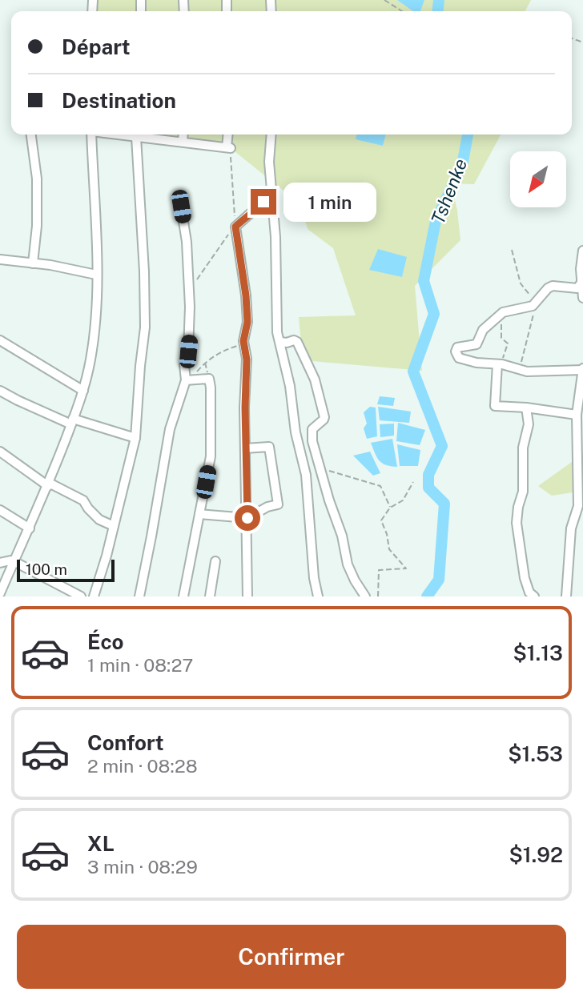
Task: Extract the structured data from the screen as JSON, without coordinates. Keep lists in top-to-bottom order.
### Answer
{
  "water": ["Tshenke"],
  "scale_bar": "100 m",
  "north": "bottom left",
  "page": {
    "banner": ["Départ", "Destination"],
    "bubble": "1 min",
    "scale": "100 m",
    "list": [
      {
        "name": "Éco",
        "note": "1 min · 08:27",
        "value": "$1.13"
      },
      {
        "name": "Confort",
        "note": "2 min · 08:28",
        "value": "$1.53"
      },
      {
        "name": "XL",
        "note": "3 min · 08:29",
        "value": "$1.92"
      }
    ],
    "buttons": "Confirmer"
  }
}
